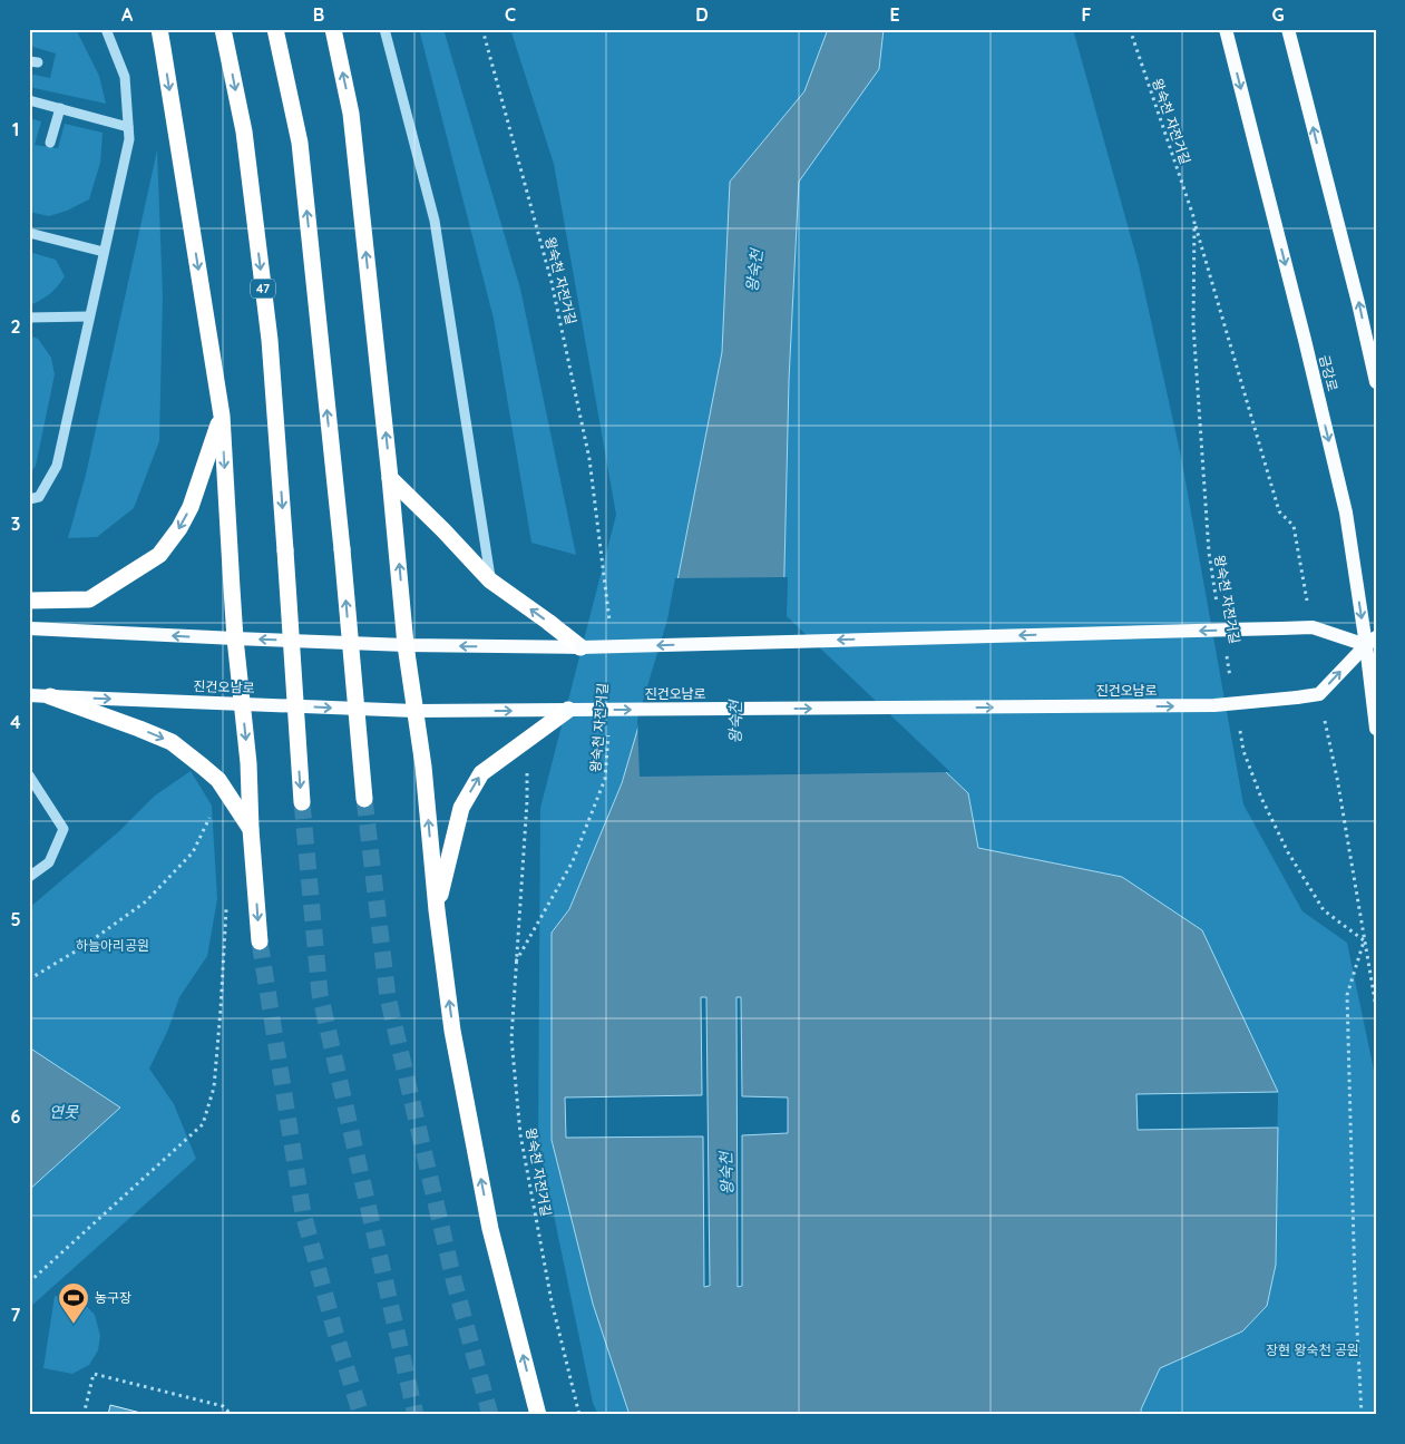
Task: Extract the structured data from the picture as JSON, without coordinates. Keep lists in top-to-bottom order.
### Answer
{
  "streets": {
    "highway": ["47"],
    "main road": ["금강로", "진건오남로"],
    "path": ["왕숙천 자전거길"]
  },
  "water": ["왕숙천", "연못"],
  "parks": ["하늘아리공원", "장현 왕숙천 공원"],
  "places": {
    "sports": ["농구장"]
  },
  "grid": {
    "columns": [
      "A",
      "B",
      "C",
      "D",
      "E",
      "F",
      "G"
    ],
    "rows": [
      "1",
      "2",
      "3",
      "4",
      "5",
      "6",
      "7"
    ]
  }
}
